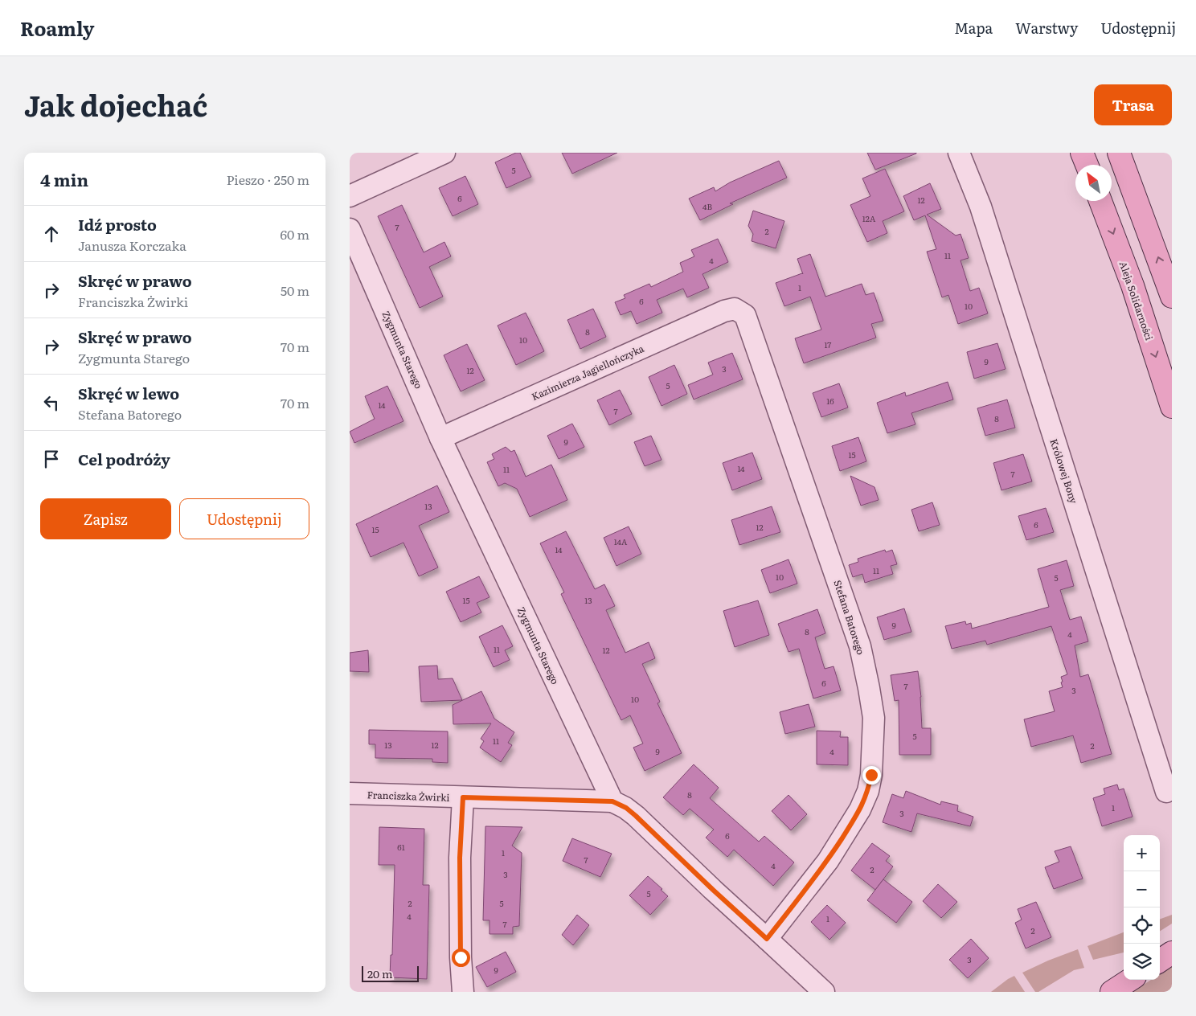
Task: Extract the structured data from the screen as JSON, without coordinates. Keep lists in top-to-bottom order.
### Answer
{
  "streets": {
    "main road": ["Aleja Solidarności"],
    "street": [
      "Zygmunta Starego",
      "Kazimierza Jagiellończyka",
      "Królowej Bony",
      "Stefana Batorego",
      "Franciszka Żwirki"
    ]
  },
  "crossings": [
    ["Zygmunta Starego", "Kazimierza Jagiellończyka"],
    ["Zygmunta Starego", "Franciszka Żwirki"],
    ["Kazimierza Jagiellończyka", "Stefana Batorego"]
  ],
  "house_numbers": [
    "5",
    "6",
    "12",
    "4B",
    "12A",
    "7",
    "2",
    "11",
    "4",
    "1",
    "6",
    "10",
    "8",
    "10",
    "17",
    "9",
    "3",
    "12",
    "5",
    "16",
    "14",
    "7",
    "8",
    "9",
    "15",
    "14",
    "11",
    "7",
    "13",
    "6",
    "12",
    "15",
    "14A",
    "14",
    "11",
    "10",
    "5",
    "15",
    "13",
    "9",
    "8",
    "4",
    "11",
    "12",
    "6",
    "7",
    "3",
    "10",
    "5",
    "11",
    "13",
    "12",
    "2",
    "9",
    "4",
    "8",
    "1",
    "3",
    "6",
    "61",
    "1",
    "7",
    "4",
    "2",
    "3",
    "5",
    "2",
    "5",
    "4",
    "1",
    "7",
    "2",
    "3",
    "9"
  ],
  "scale_bar": "20 m",
  "north": "top left",
  "page": {
    "header": "Roamly",
    "nav": ["Mapa", "Warstwy", "Udostępnij"],
    "title": "Jak dojechać",
    "buttons": [
      "Trasa",
      ["Zapisz", "Udostępnij"]
    ],
    "heading": ["4 min", "Pieszo · 250 m"],
    "list": [
      ["Idź prosto", "Janusza Korczaka", "60 m"],
      ["Skręć w prawo", "Franciszka Żwirki", "50 m"],
      ["Skręć w prawo", "Zygmunta Starego", "70 m"],
      ["Skręć w lewo", "Stefana Batorego", "70 m"],
      "Cel podróży"
    ],
    "map_buttons": ["+", "−"],
    "scale": "20 m"
  }
}
